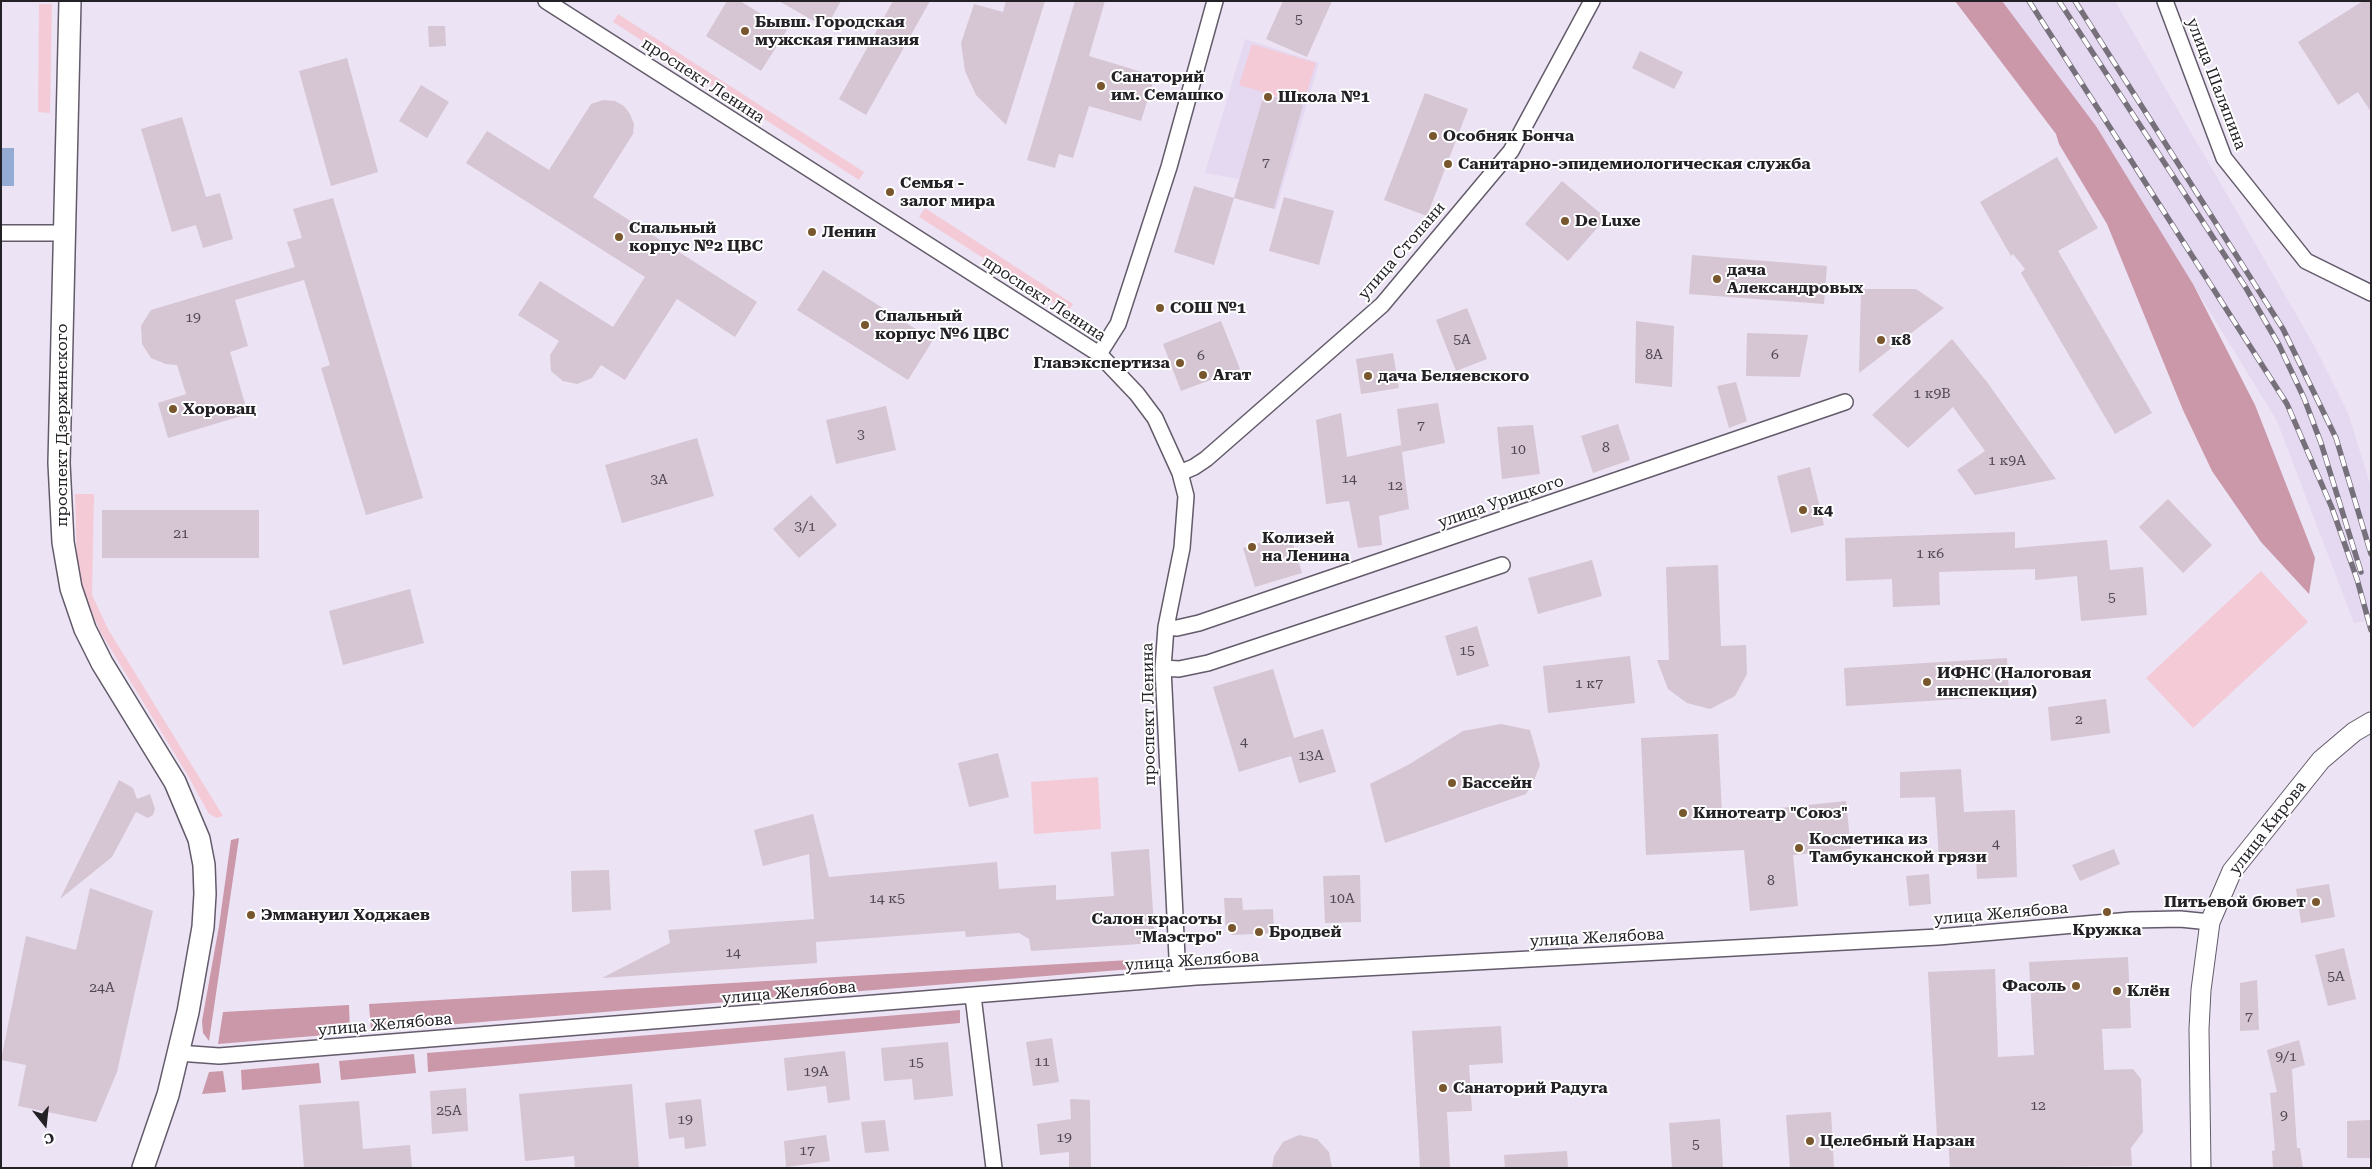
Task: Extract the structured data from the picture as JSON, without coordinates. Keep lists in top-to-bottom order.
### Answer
{
  "streets": {
    "main road": ["проспект Дзержинского"],
    "street": [
      "проспект Ленина",
      "улица Шаляпина",
      "улица Стопани",
      "улица Урицкого",
      "улица Кирова",
      "улица Желябова"
    ]
  },
  "crossings": [
    ["проспект Ленина", "улица Стопани"],
    ["проспект Ленина", "улица Урицкого"],
    ["проспект Ленина", "улица Желябова"],
    ["проспект Дзержинского", "улица Желябова"],
    ["улица Кирова", "улица Желябова"]
  ],
  "places": [
    "Бывш. Городская мужская гимназия",
    "Санаторий им. Семашко",
    "Школа №1",
    "Особняк Бонча",
    "Санитарно-эпидемиологическая служба",
    "Семья - залог мира",
    "De Luxe",
    "Ленин",
    "Спальный корпус №2 ЦВС",
    "дача Александровых",
    "СОШ №1",
    "Спальный корпус №6 ЦВС",
    "к8",
    "Главэкспертиза",
    "Агат",
    "дача Беляевского",
    "Хоровац",
    "к4",
    "Колизей на Ленина",
    "ИФНС (Налоговая инспекция)",
    "Бассейн",
    "Кинотеатр \"Союз\"",
    "Косметика из Тамбуканской грязи",
    "Питьевой бювет",
    "Кружка",
    "Эммануил Ходжаев",
    "Салон красоты \"Маэстро\"",
    "Бродвей",
    "Фасоль",
    "Клён",
    "Cанаторий Радуга",
    "Целебный Нарзан"
  ],
  "house_numbers": [
    "5",
    "7",
    "19",
    "5А",
    "8А",
    "6",
    "6",
    "1 к9В",
    "7",
    "3",
    "8",
    "10",
    "1 к9А",
    "14",
    "3А",
    "12",
    "3/1",
    "21",
    "1 к6",
    "5",
    "15",
    "1 к7",
    "2",
    "4",
    "13А",
    "4",
    "8",
    "14 к5",
    "10А",
    "14",
    "5А",
    "24А",
    "7",
    "9/1",
    "11",
    "15",
    "19А",
    "12",
    "25А",
    "9",
    "19",
    "19",
    "5",
    "17"
  ],
  "north": "bottom"
}
